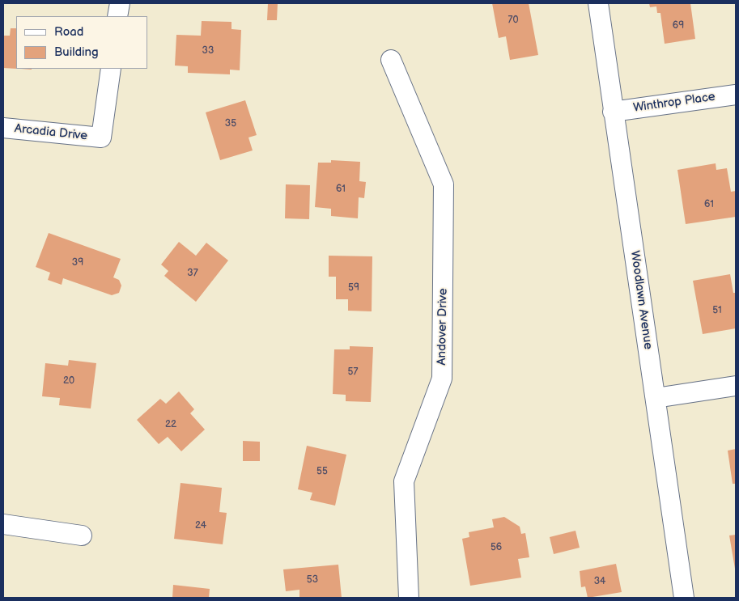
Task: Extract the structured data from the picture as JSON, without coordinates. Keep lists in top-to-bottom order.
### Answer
{
  "streets": {
    "street": [
      "Winthrop Place",
      "Arcadia Drive",
      "Woodlawn Avenue",
      "Andover Drive"
    ]
  },
  "crossings": [
    ["Winthrop Place", "Woodlawn Avenue"]
  ],
  "house_numbers": [
    "70",
    "69",
    "33",
    "35",
    "61",
    "61",
    "39",
    "37",
    "59",
    "51",
    "57",
    "20",
    "22",
    "55",
    "24",
    "56",
    "53",
    "34"
  ],
  "legend": ["Road", "Building"]
}
